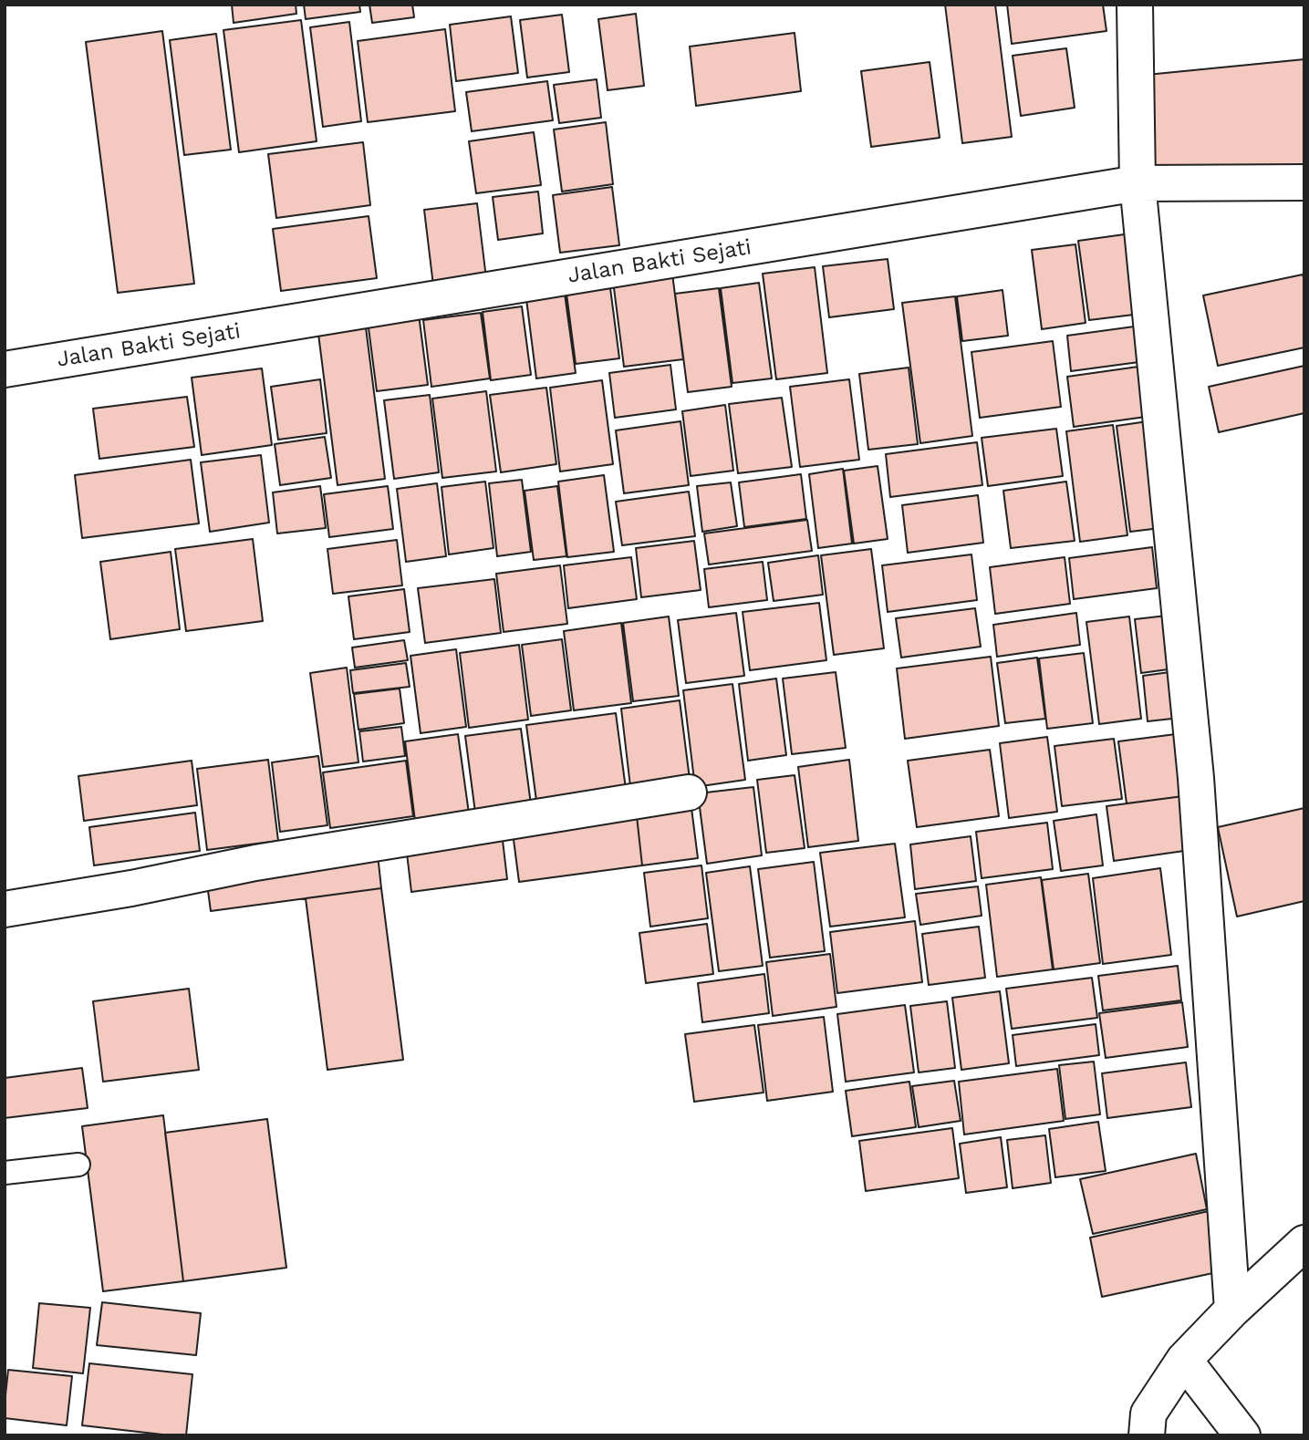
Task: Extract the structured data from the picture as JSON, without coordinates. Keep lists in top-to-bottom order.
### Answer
{
  "streets": {
    "street": ["Jalan Bakti Sejati"]
  }
}
